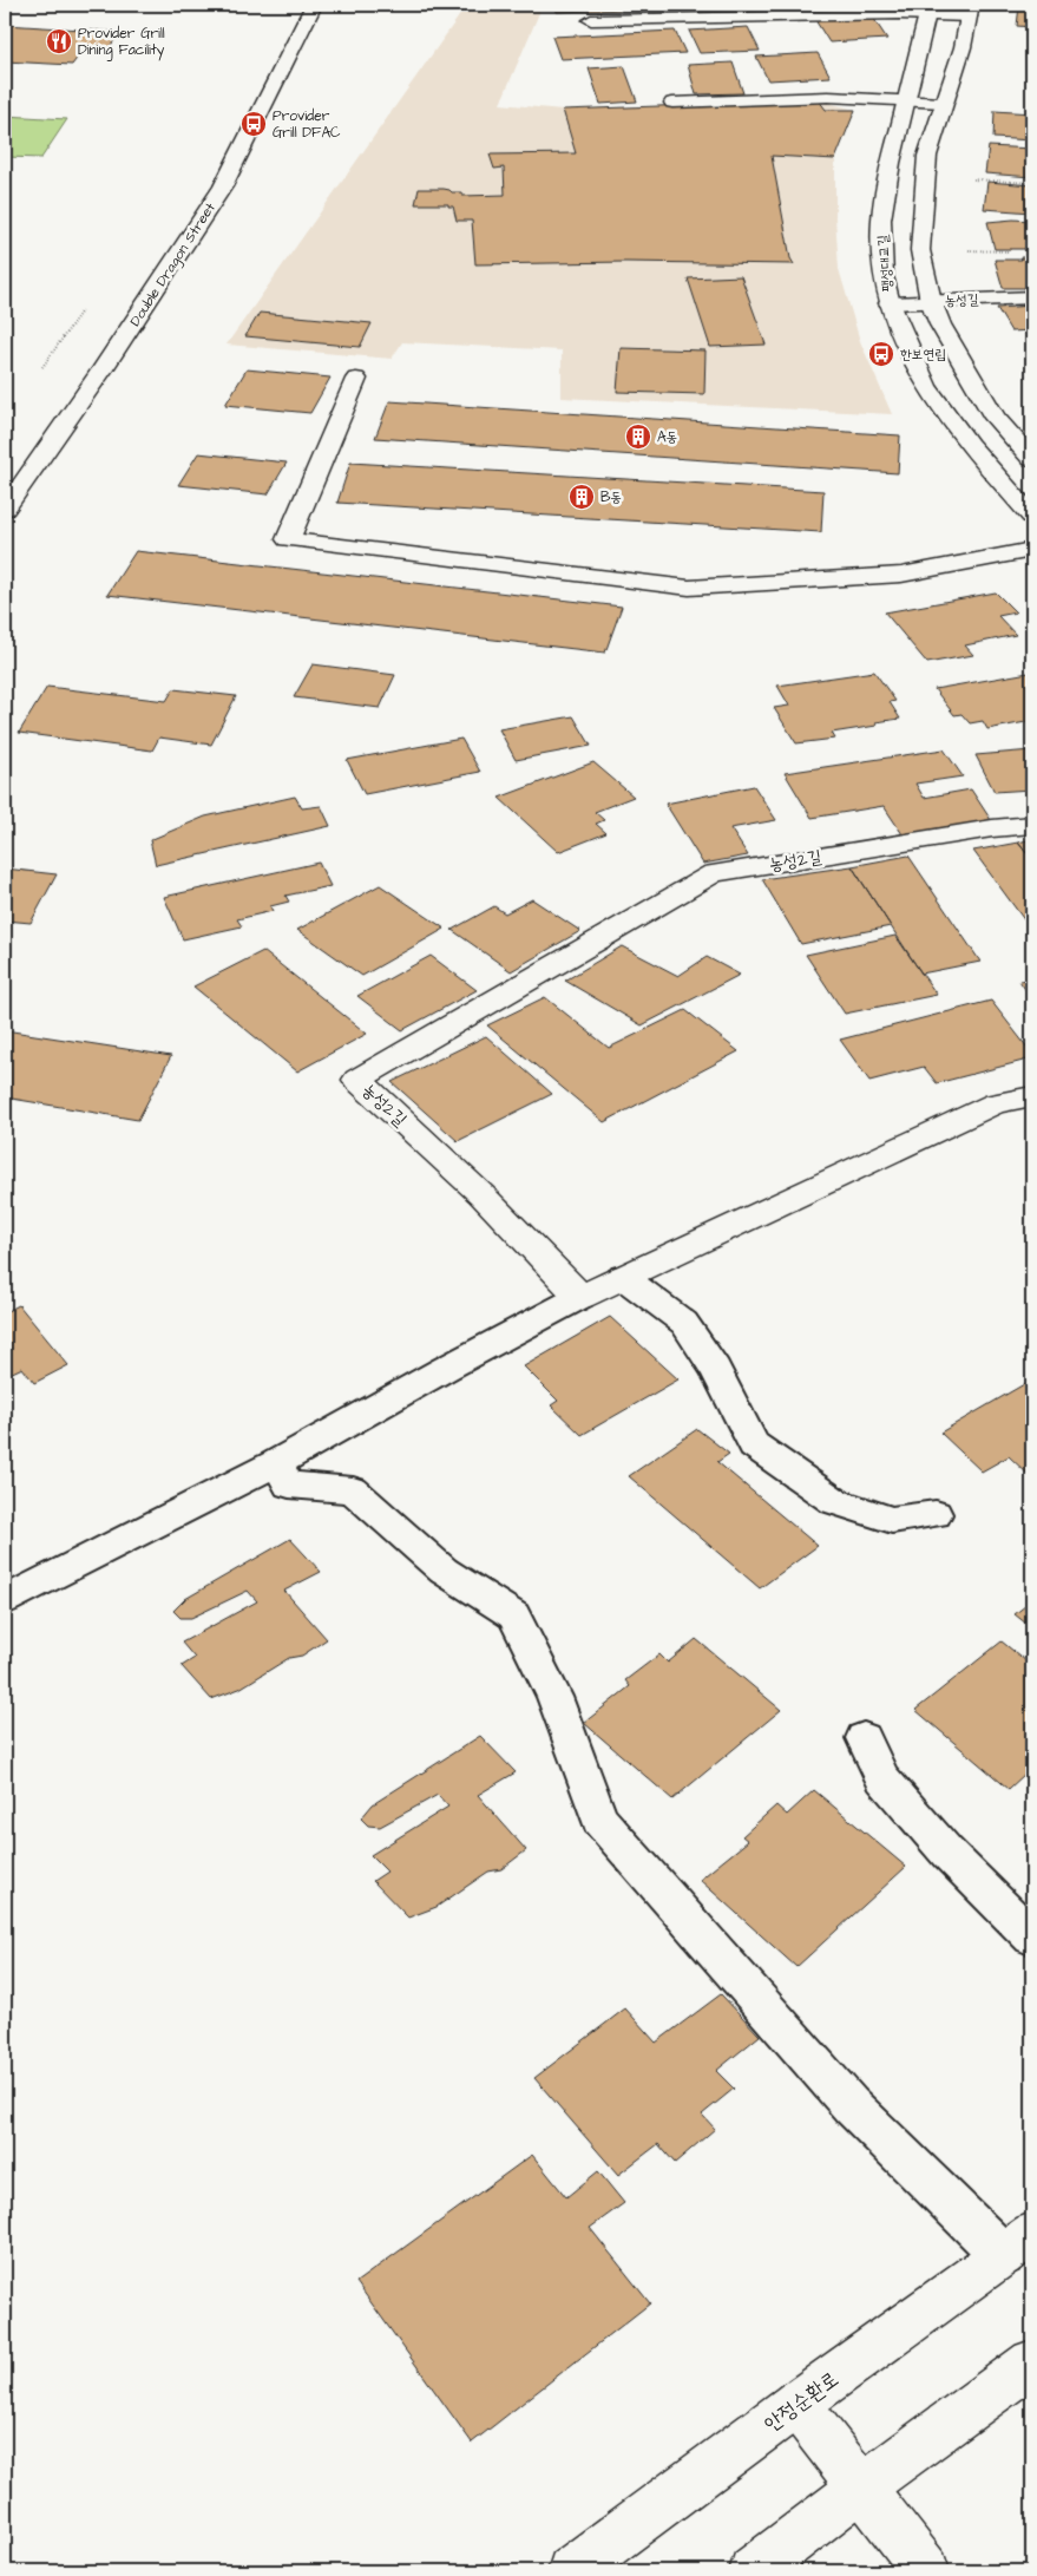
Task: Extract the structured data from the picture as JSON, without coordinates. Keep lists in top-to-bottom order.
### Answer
{
  "streets": {
    "street": [
      "팽성대교길",
      "Double Dragon Street",
      "농성길",
      "농성2길",
      "안정순환로"
    ]
  },
  "crossings": [
    ["팽성대교길", "농성길"]
  ],
  "places": {
    "restaurant": ["Provider Grill Dining Facility"],
    "bus stop": ["Provider Grill DFAC", "한보연립"],
    "building": ["A동", "B동"]
  }
}
